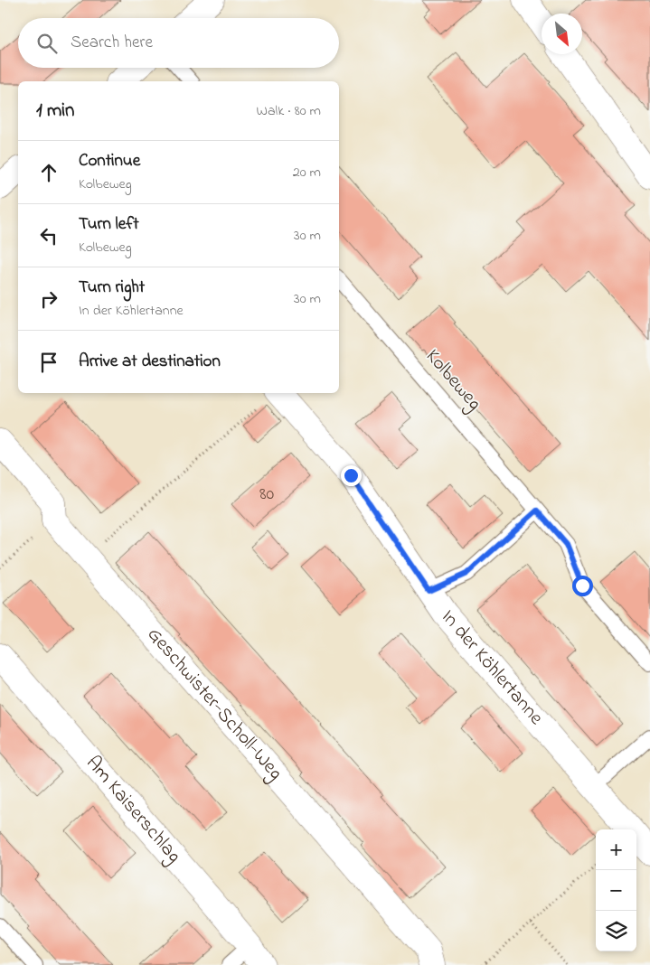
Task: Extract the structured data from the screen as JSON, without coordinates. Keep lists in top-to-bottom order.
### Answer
{
  "streets": {
    "street": ["In der Köhlertanne", "Geschwister-Scholl-Weg", "Am Kaiserschlag"],
    "lane": ["Kolbeweg"]
  },
  "house_numbers": ["80"],
  "north": "bottom right",
  "page": {
    "search": "Search here",
    "heading": ["1 min", "Walk · 80 m"],
    "list": [
      ["Continue", "Kolbeweg", "20 m"],
      ["Turn left", "Kolbeweg", "30 m"],
      ["Turn right", "In der Köhlertanne", "30 m"],
      "Arrive at destination"
    ],
    "map_buttons": ["+", "−"]
  }
}
